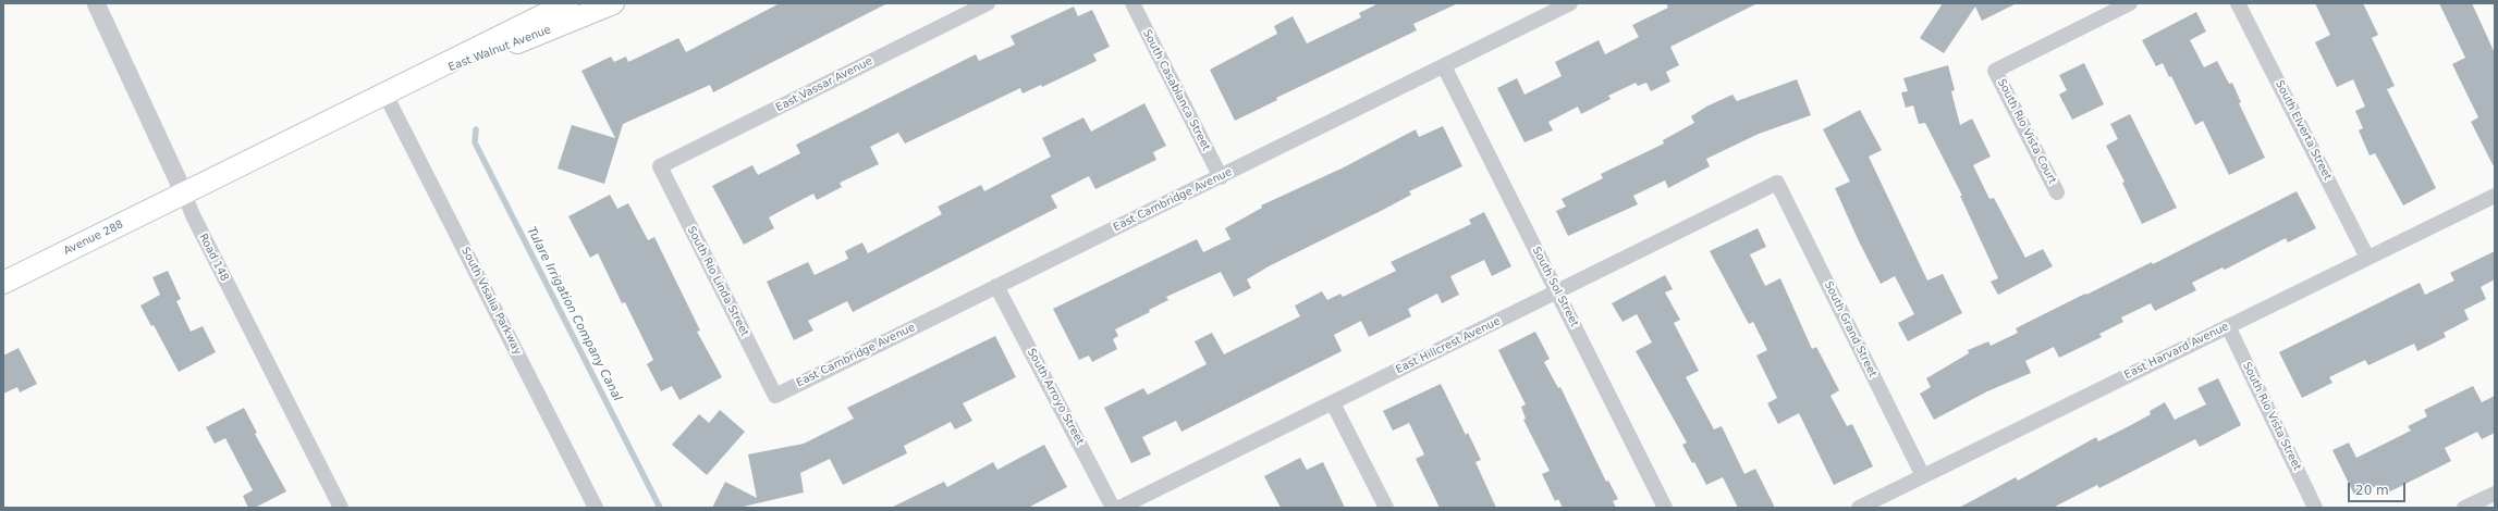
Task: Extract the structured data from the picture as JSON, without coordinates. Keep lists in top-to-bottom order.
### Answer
{
  "streets": {
    "main road": ["East Walnut Avenue", "Avenue 288"],
    "street": [
      "East Vassar Avenue",
      "South Casablanca Street",
      "South Elverta Street",
      "South Rio Vista Court",
      "East Cambridge Avenue",
      "Road 148",
      "South Rio Linda Street",
      "South Sol Street",
      "South Visalia Parkway",
      "South Grand Street",
      "East Hillcrest Avenue",
      "East Harvard Avenue",
      "South Arroyo Street",
      "South Rio Vista Street"
    ]
  },
  "crossings": [
    ["East Walnut Avenue", "Avenue 288"],
    ["East Walnut Avenue", "Road 148"],
    ["East Walnut Avenue", "South Visalia Parkway"],
    ["East Vassar Avenue", "South Rio Linda Street"],
    ["South Casablanca Street", "East Cambridge Avenue"],
    ["South Elverta Street", "East Harvard Avenue"],
    ["East Cambridge Avenue", "South Rio Linda Street"],
    ["East Cambridge Avenue", "South Sol Street"],
    ["East Cambridge Avenue", "South Arroyo Street"],
    ["Avenue 288", "Road 148"],
    ["South Sol Street", "East Hillcrest Avenue"],
    ["South Grand Street", "East Hillcrest Avenue"],
    ["South Grand Street", "East Harvard Avenue"],
    ["East Harvard Avenue", "South Rio Vista Street"]
  ],
  "water": ["Tulare Irrigation Company Canal"],
  "scale_bar": "20 m"
}
